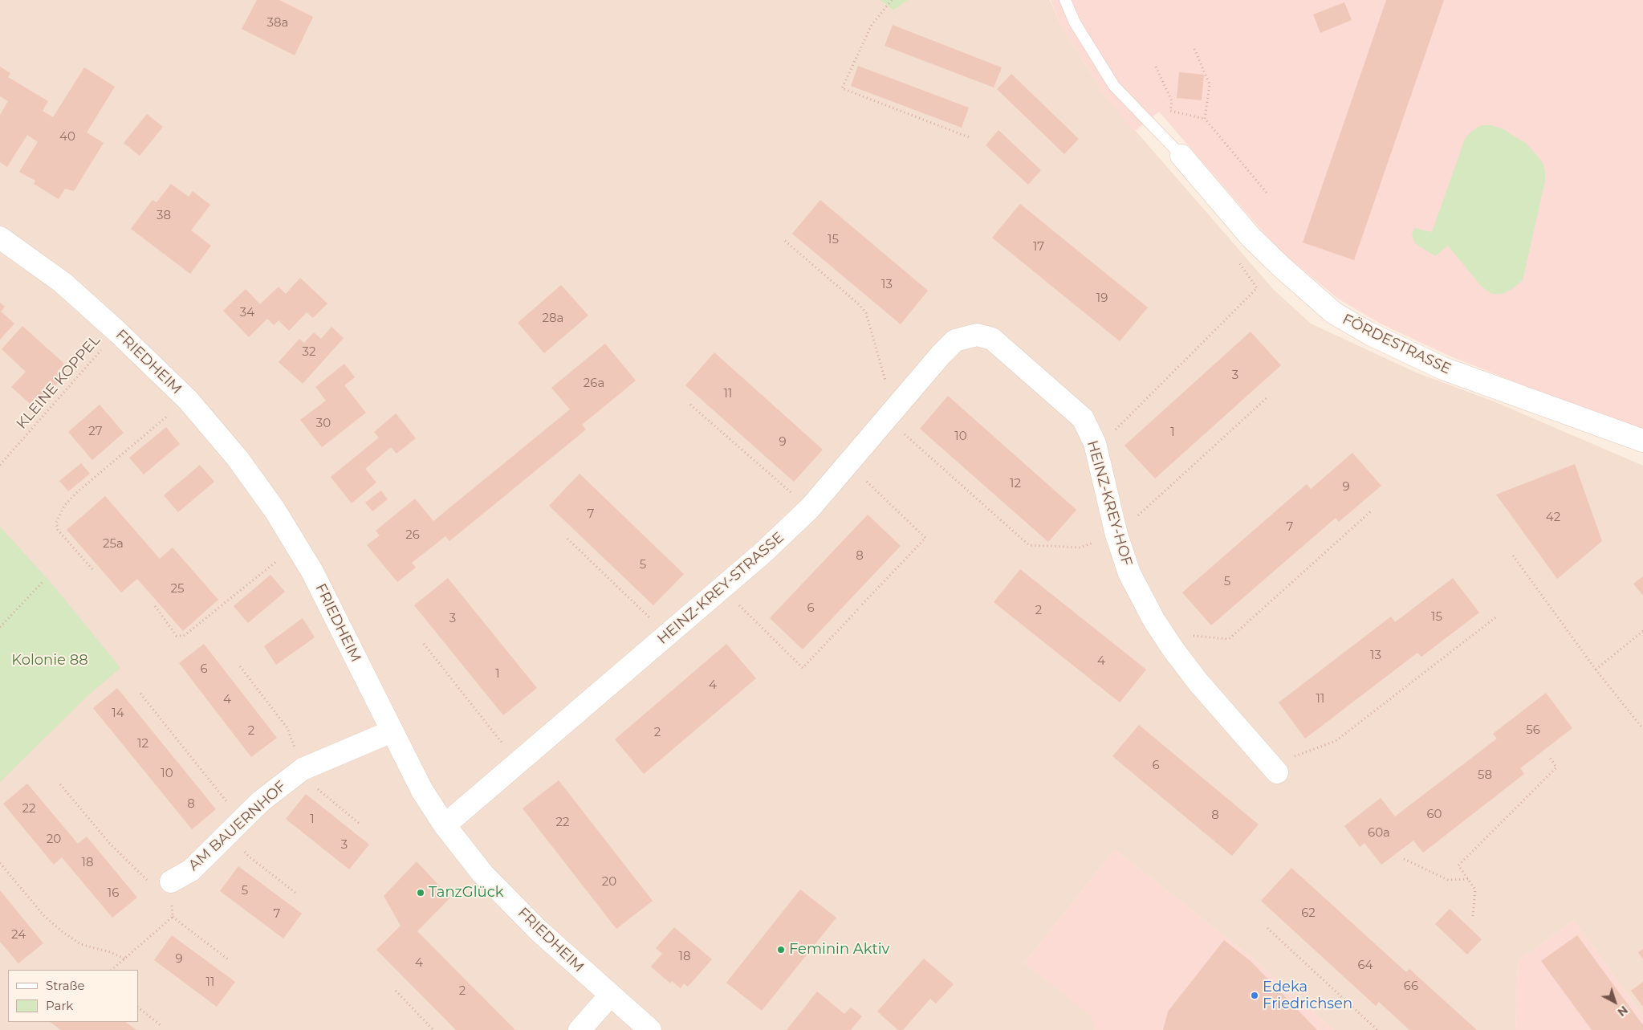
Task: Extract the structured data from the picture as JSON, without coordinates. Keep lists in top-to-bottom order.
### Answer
{
  "streets": {
    "street": [
      "FÖRDESTRASSE",
      "FRIEDHEIM",
      "HEINZ-KREY-HOF",
      "HEINZ-KREY-STRASSE",
      "AM BAUERNHOF"
    ],
    "path": ["KLEINE KOPPEL"]
  },
  "crossings": [
    ["FRIEDHEIM", "KLEINE KOPPEL"],
    ["FRIEDHEIM", "HEINZ-KREY-STRASSE"],
    ["FRIEDHEIM", "AM BAUERNHOF"],
    ["HEINZ-KREY-HOF", "HEINZ-KREY-STRASSE"]
  ],
  "parks": ["Kolonie 88"],
  "places": ["TanzGlück", "Feminin Aktiv", "Edeka Friedrichsen"],
  "house_numbers": [
    "38a",
    "40",
    "38",
    "15",
    "17",
    "13",
    "19",
    "34",
    "28a",
    "32",
    "3",
    "26a",
    "11",
    "30",
    "27",
    "1",
    "10",
    "9",
    "12",
    "9",
    "7",
    "42",
    "7",
    "26",
    "25a",
    "8",
    "5",
    "5",
    "25",
    "6",
    "2",
    "15",
    "3",
    "13",
    "4",
    "6",
    "1",
    "4",
    "11",
    "4",
    "14",
    "56",
    "2",
    "2",
    "12",
    "6",
    "10",
    "58",
    "8",
    "22",
    "60",
    "8",
    "1",
    "22",
    "60a",
    "20",
    "3",
    "18",
    "20",
    "5",
    "16",
    "62",
    "7",
    "24",
    "18",
    "9",
    "4",
    "64",
    "11",
    "66",
    "2"
  ],
  "legend": ["Straße", "Park"],
  "north": "bottom right"
}
